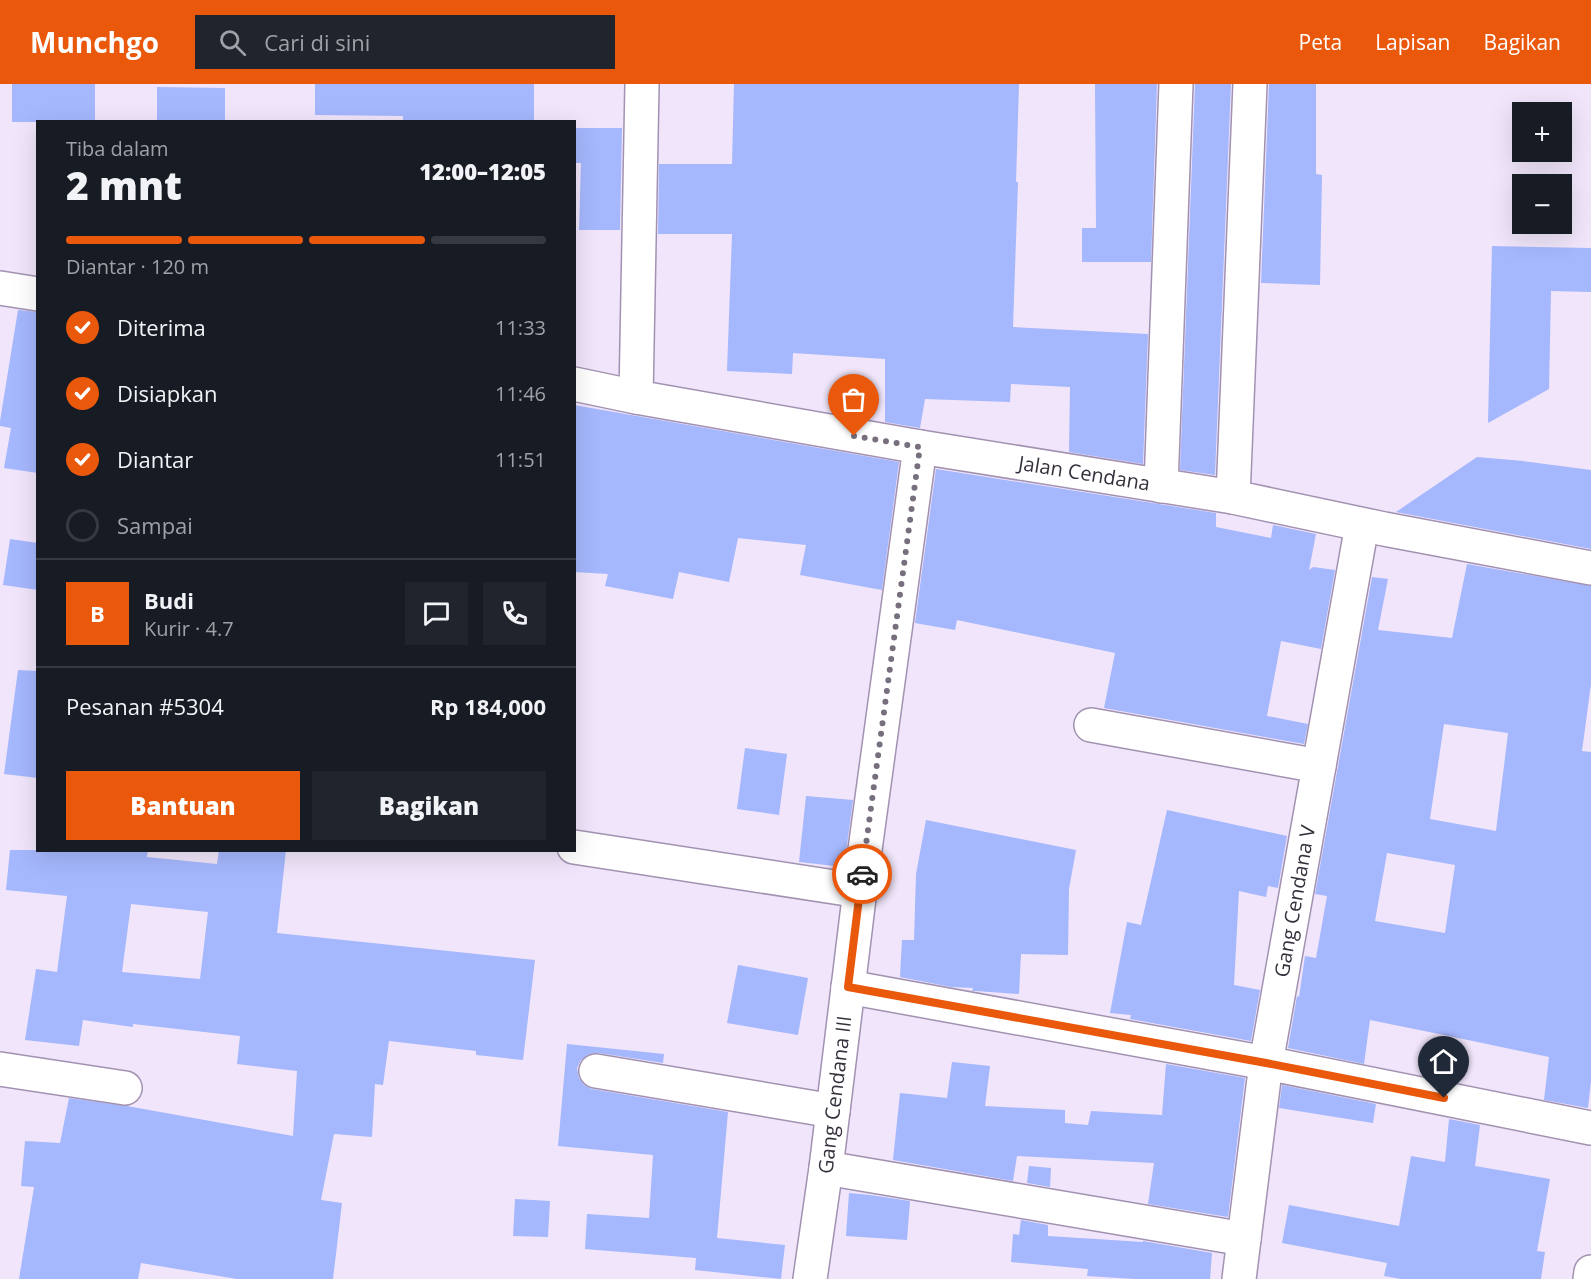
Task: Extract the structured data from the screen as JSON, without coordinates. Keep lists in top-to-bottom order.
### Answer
{
  "streets": {
    "street": ["Jalan Cendana", "Gang Cendana V", "Gang Cendana III"]
  },
  "crossings": [
    ["Jalan Cendana", "Gang Cendana V"],
    ["Jalan Cendana", "Gang Cendana III"]
  ],
  "page": {
    "header": "Munchgo",
    "search": "Cari di sini",
    "nav": ["Peta", "Lapisan", "Bagikan"],
    "map_buttons": ["+", "−"],
    "heading": ["2 mnt", "Tiba dalam", "12:00–12:05"],
    "panel": [
      "Budi",
      "Kurir · 4.7",
      "Pesanan #5304",
      "Rp 184,000"
    ],
    "bar": "Diantar · 120 m",
    "list": [
      ["Diterima", "11:33"],
      ["Disiapkan", "11:46"],
      ["Diantar", "11:51"],
      "Sampai"
    ],
    "round": "B",
    "buttons": ["Bantuan", "Bagikan"]
  }
}
